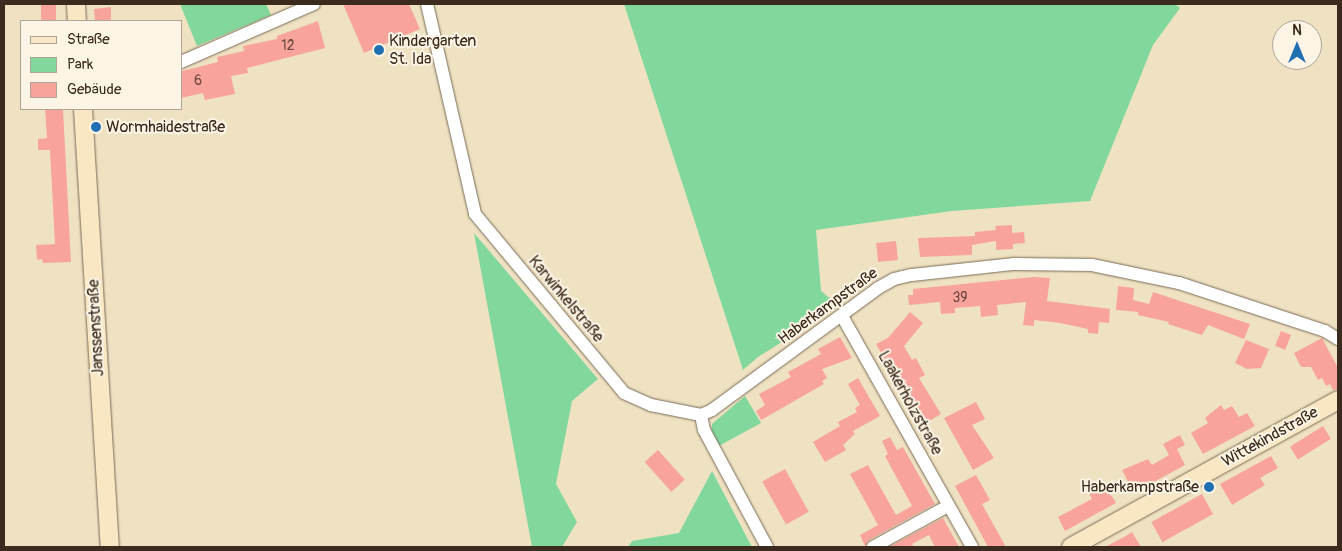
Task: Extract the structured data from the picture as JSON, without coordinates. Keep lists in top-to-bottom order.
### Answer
{
  "streets": {
    "main road": ["Janssenstraße", "Wittekindstraße"],
    "street": ["Karwinkelstraße", "Haberkampstraße", "Laakerholzstraße"]
  },
  "crossings": [
    ["Karwinkelstraße", "Haberkampstraße"],
    ["Haberkampstraße", "Laakerholzstraße"]
  ],
  "places": ["Kindergarten St. Ida", "Wormhaidestraße", "Haberkampstraße"],
  "house_numbers": ["12", "6", "39"],
  "legend": ["Straße", "Park", "Gebäude"],
  "north": "top"
}
